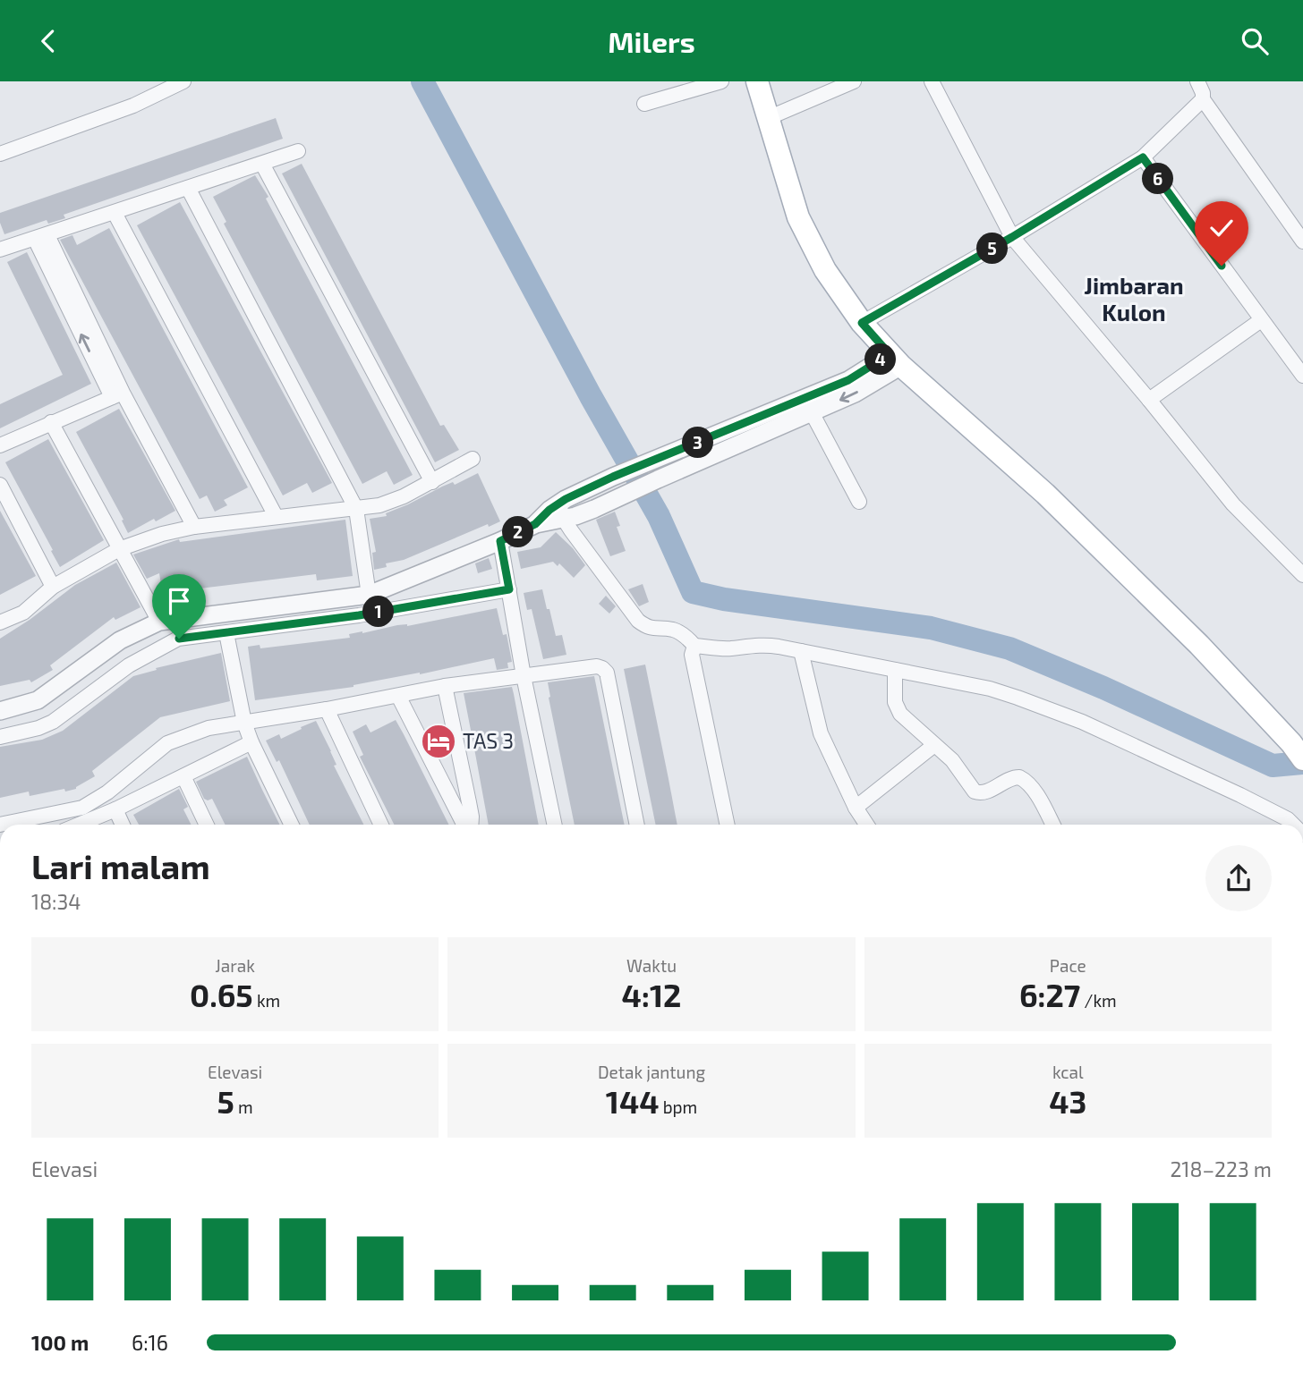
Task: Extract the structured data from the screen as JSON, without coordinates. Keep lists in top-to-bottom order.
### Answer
{
  "districts": ["Jimbaran Kulon"],
  "places": {
    "hotel": ["TAS 3"]
  },
  "page": {
    "header": "Milers",
    "pins": [
      "6",
      "5",
      "4",
      "3",
      "2",
      "1"
    ],
    "heading": ["Lari malam", "18:34"],
    "stats": [
      ["Jarak", "0.65 km"],
      ["Waktu", "4:12"],
      ["Pace", "6:27 /km"],
      ["Elevasi", "5 m"],
      ["Detak jantung", "144 bpm"],
      ["kcal", "43"]
    ],
    "chart": ["Elevasi", "218–223 m"],
    "list": [
      {
        "name": "100 m",
        "note": "6:16"
      }
    ]
  }
}
